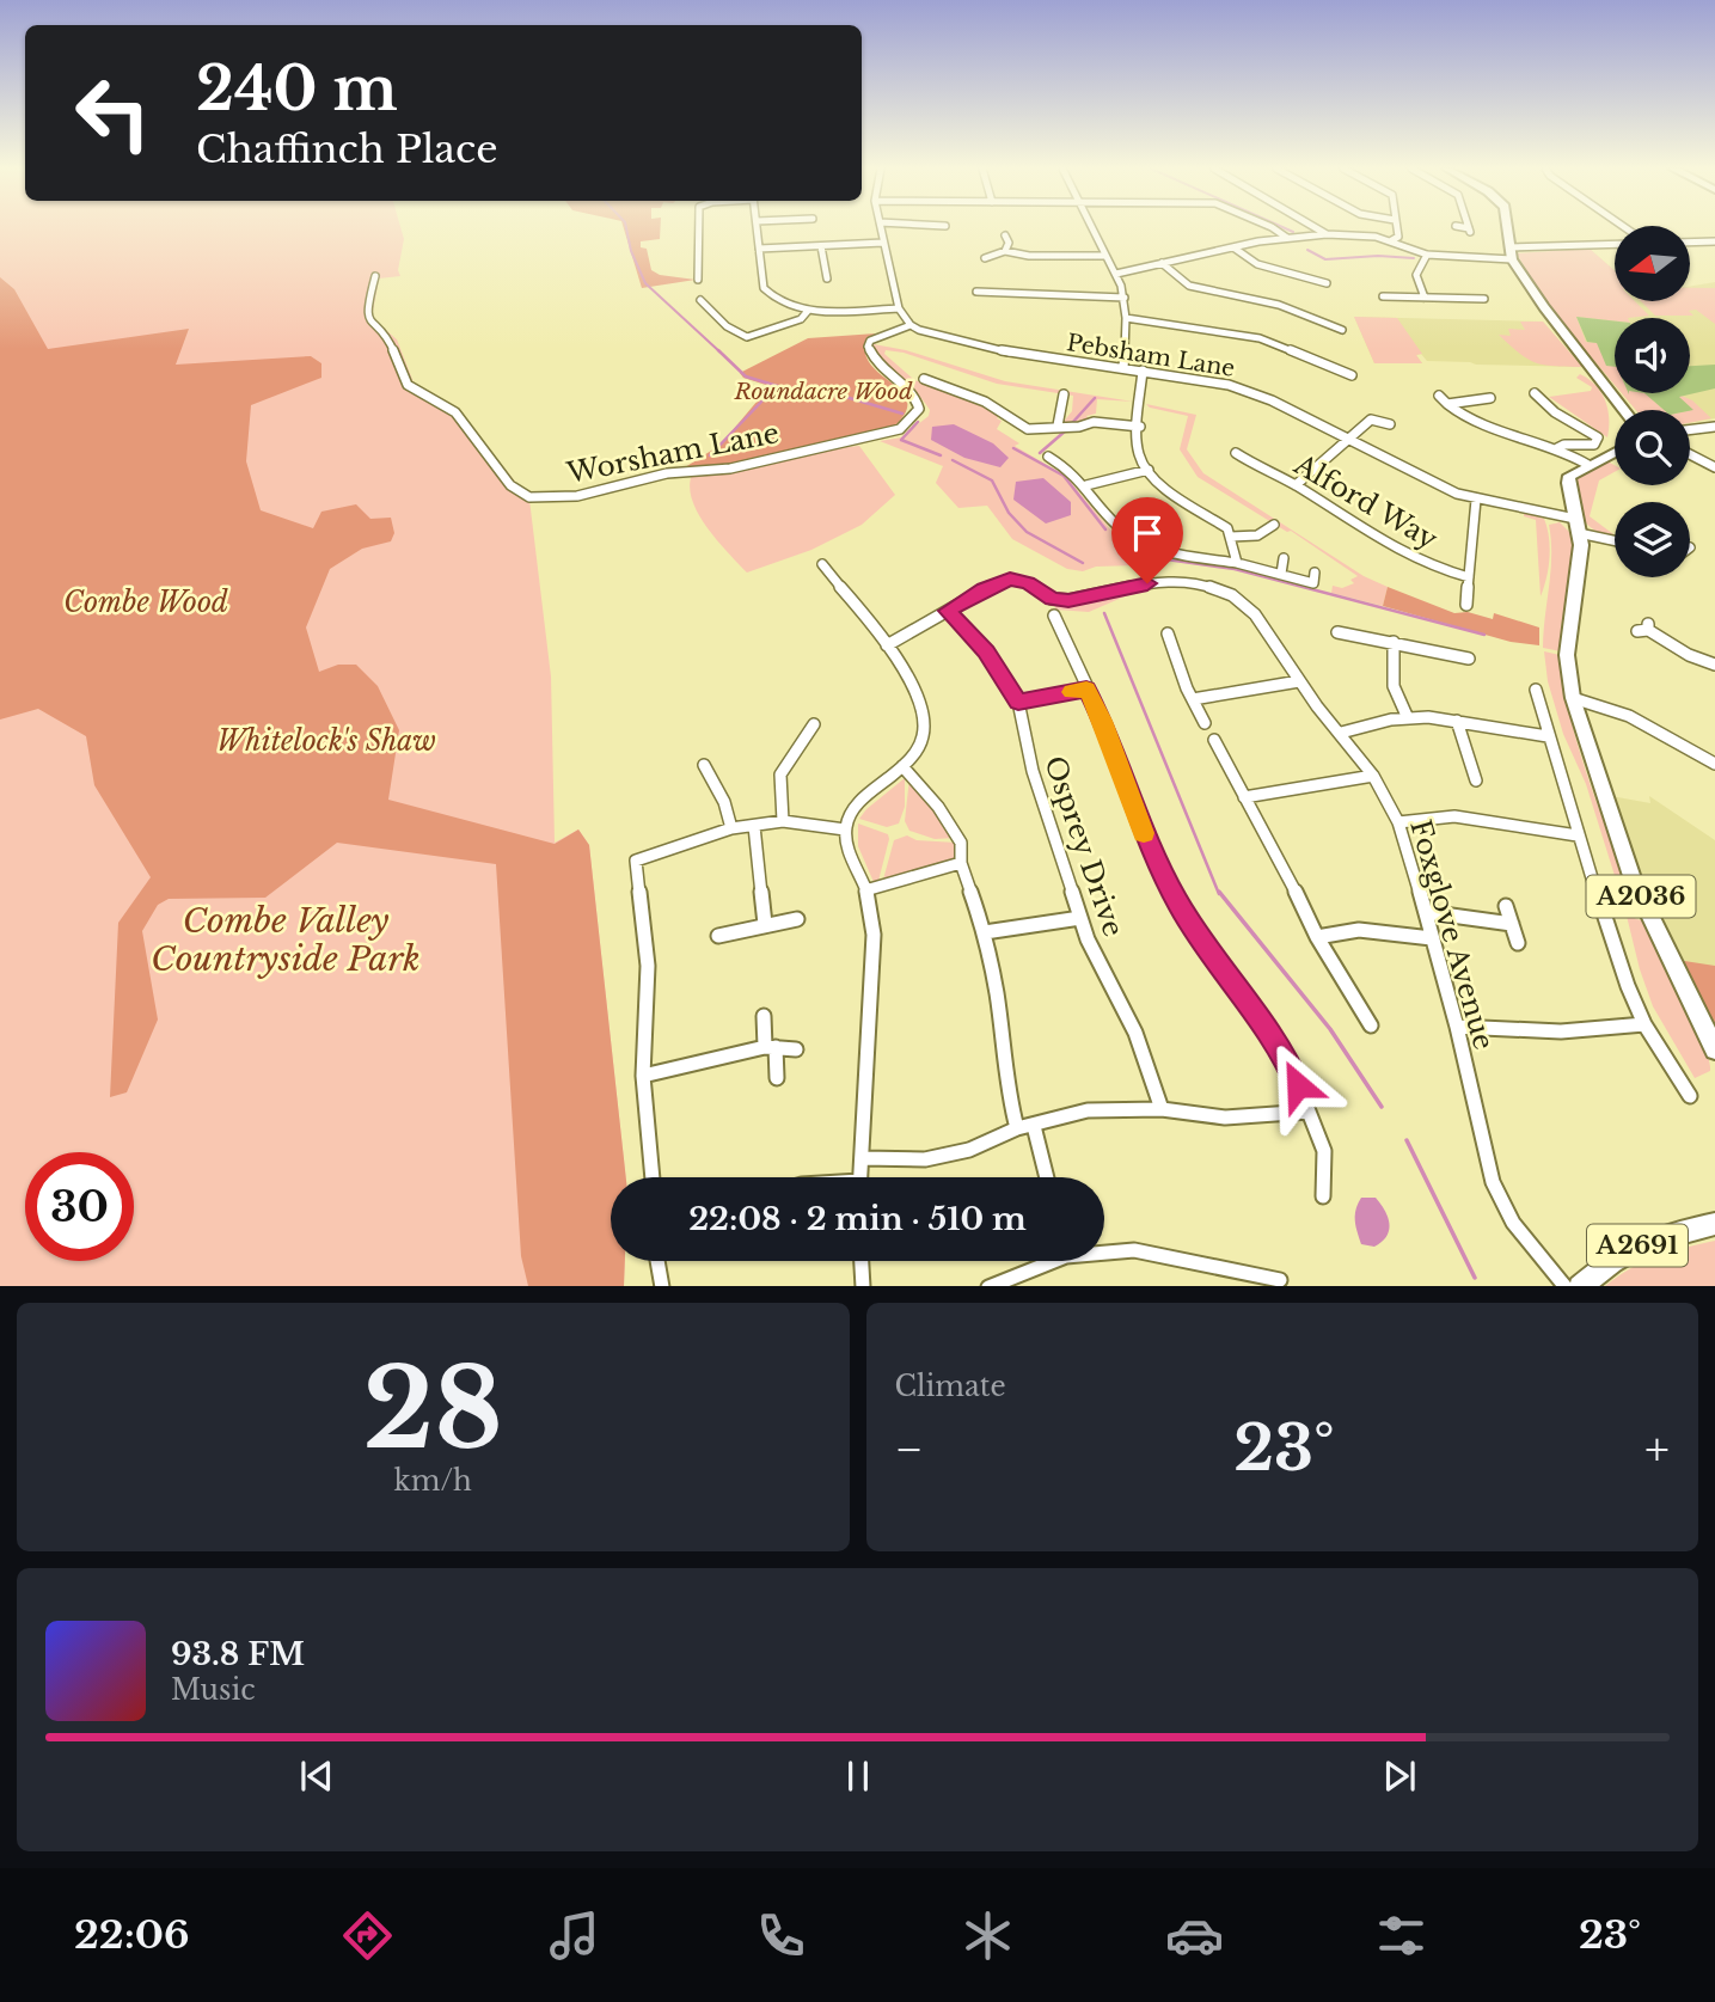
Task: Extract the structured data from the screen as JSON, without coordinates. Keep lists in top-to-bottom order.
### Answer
{
  "streets": {
    "main road": ["A2036", "A2691"],
    "street": [
      "Pebsham Lane",
      "Worsham Lane",
      "Alford Way",
      "Osprey Drive",
      "Foxglove Avenue"
    ]
  },
  "crossings": [
    ["Pebsham Lane", "Worsham Lane"],
    ["Pebsham Lane", "A2036"],
    ["Osprey Drive", "Foxglove Avenue"]
  ],
  "parks": [
    "Roundacre Wood",
    "Combe Wood",
    "Whitelock's Shaw",
    "Combe Valley Countryside Park"
  ],
  "north": "left",
  "page": {
    "turn": ["240 m", "Chaffinch Place"],
    "limit": "30",
    "trip": "22:08 · 2 min · 510 m",
    "tile": [
      ["28", "km/h"],
      "Climate"
    ],
    "heat": ["−", "23°", "+"],
    "song": ["93.8 FM", "Music"],
    "tabs": ["22:06", "23°"]
  }
}
